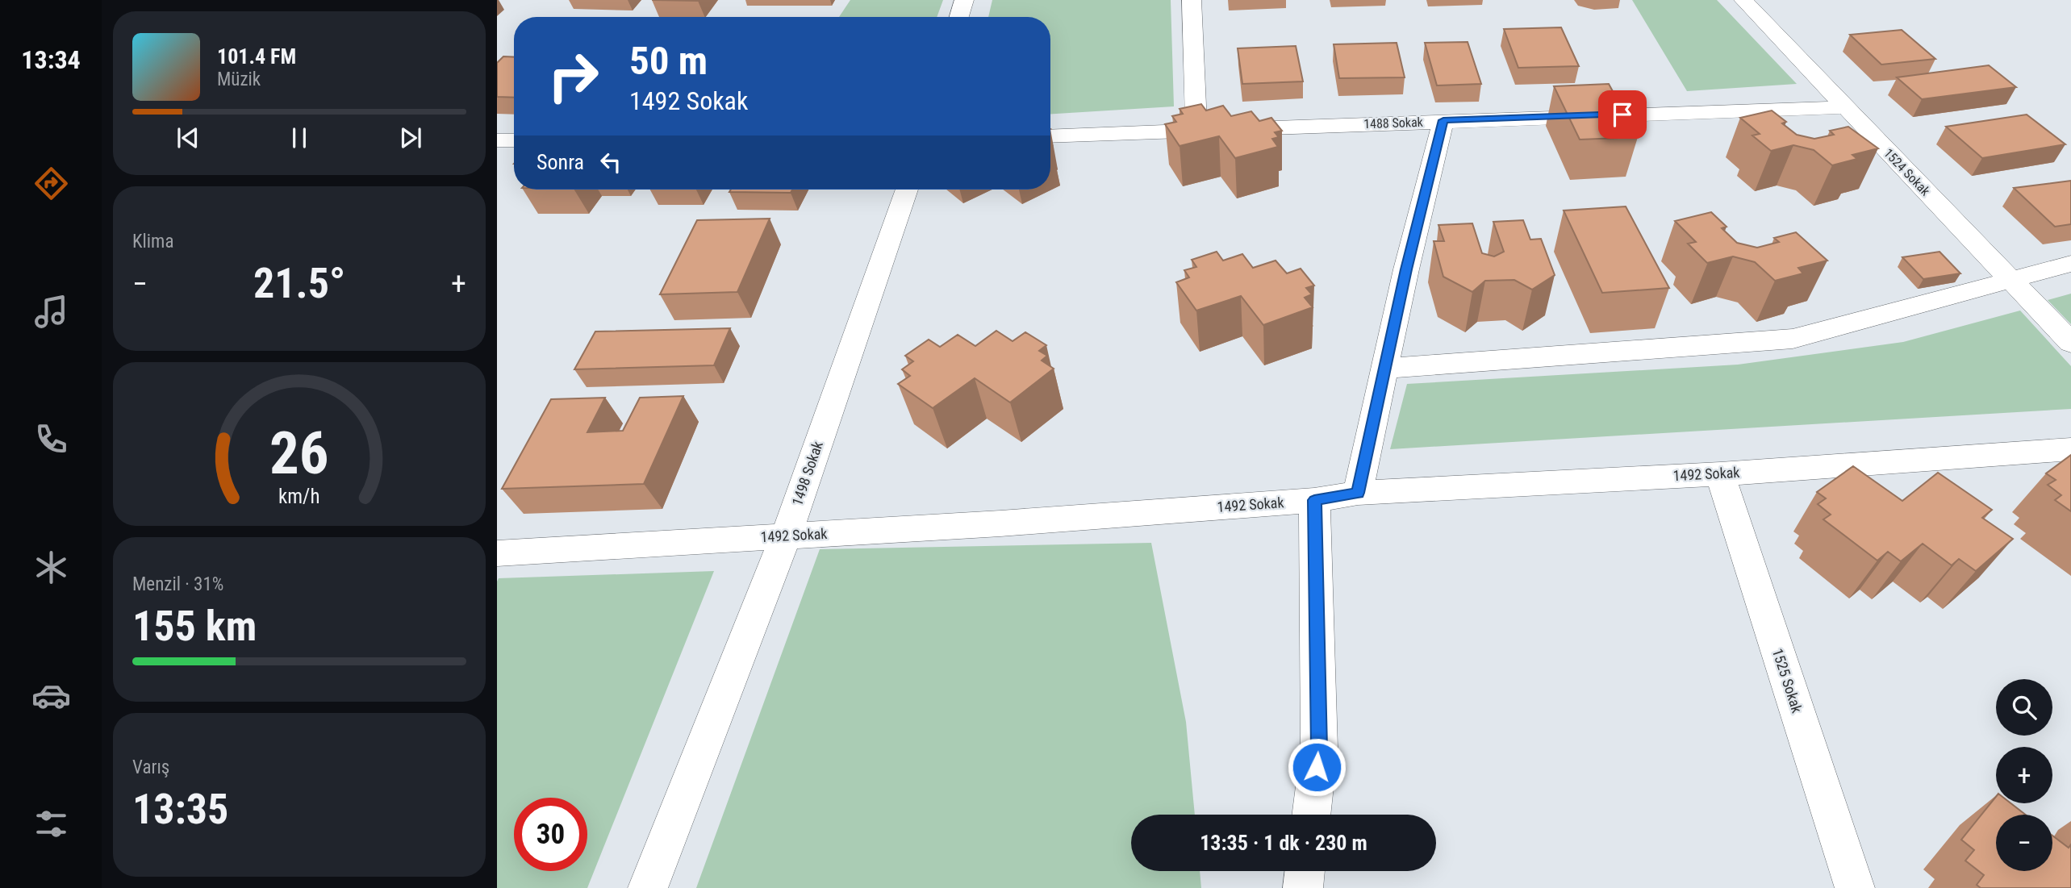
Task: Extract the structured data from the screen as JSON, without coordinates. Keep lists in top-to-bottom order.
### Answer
{
  "streets": {
    "street": [
      "1488 Sokak",
      "1524 Sokak",
      "1498 Sokak",
      "1492 Sokak",
      "1525 Sokak"
    ]
  },
  "crossings": [
    ["1488 Sokak", "1524 Sokak"],
    ["1498 Sokak", "1492 Sokak"],
    ["1492 Sokak", "1525 Sokak"]
  ],
  "page": {
    "tabs": "13:34",
    "turn": ["50 m", "1492 Sokak"],
    "song": ["101.4 FM", "Müzik"],
    "then": "Sonra",
    "tile": [
      "Klima",
      ["Menzil · 31%", "155 km"],
      ["Varış", "13:35"]
    ],
    "heat": ["−", "21.5°", "+"],
    "map_buttons": ["+", "−"],
    "limit": "30",
    "trip": "13:35 · 1 dk · 230 m",
    "gauge": ["26", "km/h"]
  }
}
